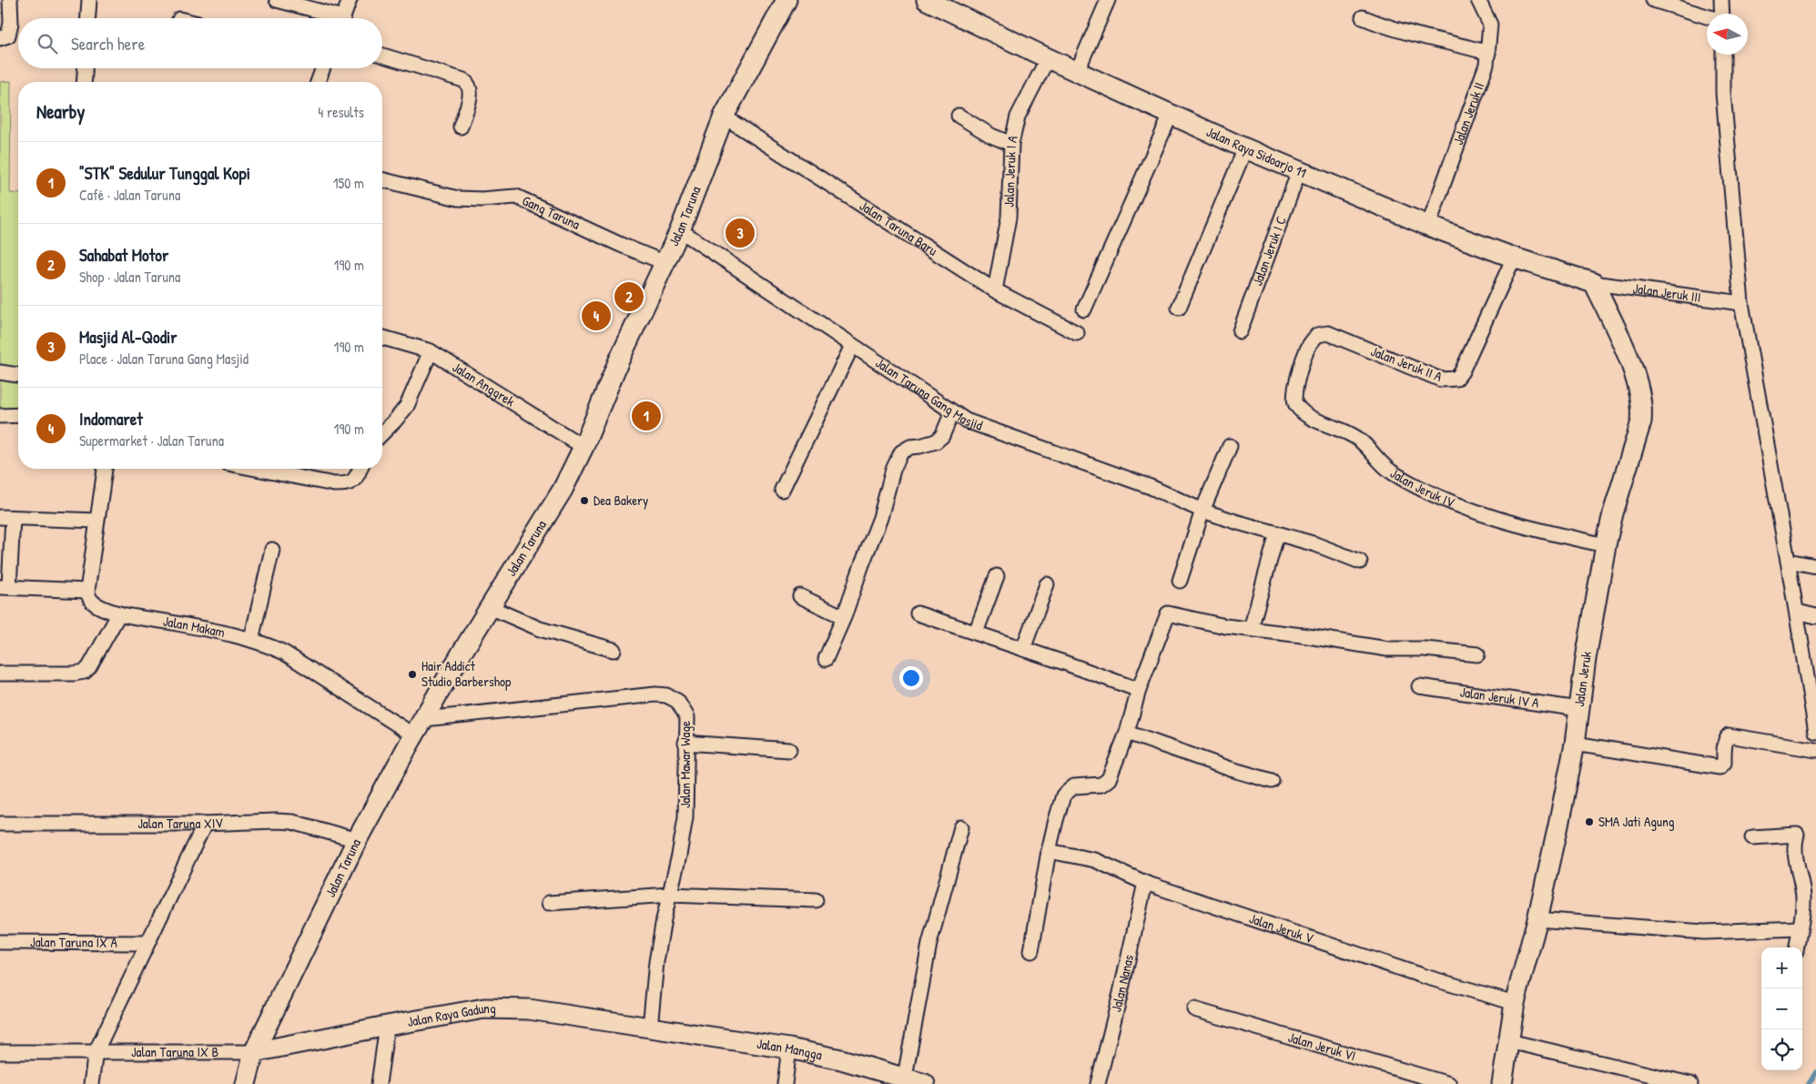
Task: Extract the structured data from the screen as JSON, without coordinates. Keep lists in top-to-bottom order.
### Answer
{
  "streets": {
    "street": [
      "Jalan Jeruk II",
      "Jalan Raya Sidoarjo 11",
      "Jalan Jeruk I A",
      "Gang Taruna",
      "Jalan Taruna",
      "Jalan Taruna Baru",
      "Jalan Jeruk I C",
      "Jalan Jeruk III",
      "Jalan Jeruk II A",
      "Jalan Anggrek",
      "Jalan Taruna Gang Masjid",
      "Jalan Jeruk IV",
      "Jalan Makam",
      "Jalan Jeruk",
      "Jalan Jeruk IV A",
      "Jalan Mawar Wage",
      "Jalan Taruna XIV",
      "Jalan Jeruk V",
      "Jalan Taruna IX A",
      "Jalan Nanas",
      "Jalan Raya Gadung",
      "Jalan Jeruk VI",
      "Jalan Mangga",
      "Jalan Taruna IX B"
    ]
  },
  "crossings": [
    ["Jalan Jeruk II", "Jalan Raya Sidoarjo 11"],
    ["Jalan Raya Sidoarjo 11", "Jalan Jeruk I A"],
    ["Jalan Raya Sidoarjo 11", "Jalan Jeruk I C"],
    ["Jalan Raya Sidoarjo 11", "Jalan Jeruk III"],
    ["Jalan Raya Sidoarjo 11", "Jalan Jeruk II A"],
    ["Jalan Raya Sidoarjo 11", "Jalan Jeruk"],
    ["Jalan Jeruk I A", "Jalan Taruna Baru"],
    ["Gang Taruna", "Jalan Taruna"],
    ["Jalan Taruna", "Jalan Taruna Baru"],
    ["Jalan Taruna", "Jalan Anggrek"],
    ["Jalan Taruna", "Jalan Taruna Gang Masjid"],
    ["Jalan Taruna", "Jalan Makam"],
    ["Jalan Taruna", "Jalan Mawar Wage"],
    ["Jalan Taruna", "Jalan Taruna XIV"],
    ["Jalan Taruna", "Jalan Raya Gadung"],
    ["Jalan Taruna", "Jalan Taruna IX B"],
    ["Jalan Jeruk III", "Jalan Jeruk"],
    ["Jalan Jeruk II A", "Jalan Jeruk IV"],
    ["Jalan Jeruk IV", "Jalan Jeruk"],
    ["Jalan Makam", "Jalan Mawar Wage"],
    ["Jalan Jeruk", "Jalan Jeruk IV A"],
    ["Jalan Jeruk", "Jalan Jeruk V"],
    ["Jalan Mawar Wage", "Jalan Raya Gadung"],
    ["Jalan Mawar Wage", "Jalan Mangga"],
    ["Jalan Jeruk V", "Jalan Nanas"],
    ["Jalan Raya Gadung", "Jalan Mangga"],
    ["Jalan Raya Gadung", "Jalan Taruna IX B"]
  ],
  "places": ["Dea Bakery", "Hair Addict Studio Barbershop", "SMA Jati Agung"],
  "north": "left",
  "page": {
    "search": "Search here",
    "heading": ["Nearby", "4 results"],
    "list": [
      {
        "mark": "1",
        "name": "\"STK\" Sedulur Tunggal Kopi",
        "note": "Café · Jalan Taruna",
        "value": "150 m"
      },
      {
        "mark": "2",
        "name": "Sahabat Motor",
        "note": "Shop · Jalan Taruna",
        "value": "190 m"
      },
      {
        "mark": "3",
        "name": "Masjid Al-Qodir",
        "note": "Place · Jalan Taruna Gang Masjid",
        "value": "190 m"
      },
      {
        "mark": "4",
        "name": "Indomaret",
        "note": "Supermarket · Jalan Taruna",
        "value": "190 m"
      }
    ],
    "pins": [
      "3",
      "2",
      "4",
      "1"
    ],
    "map_buttons": ["+", "−"]
  }
}
